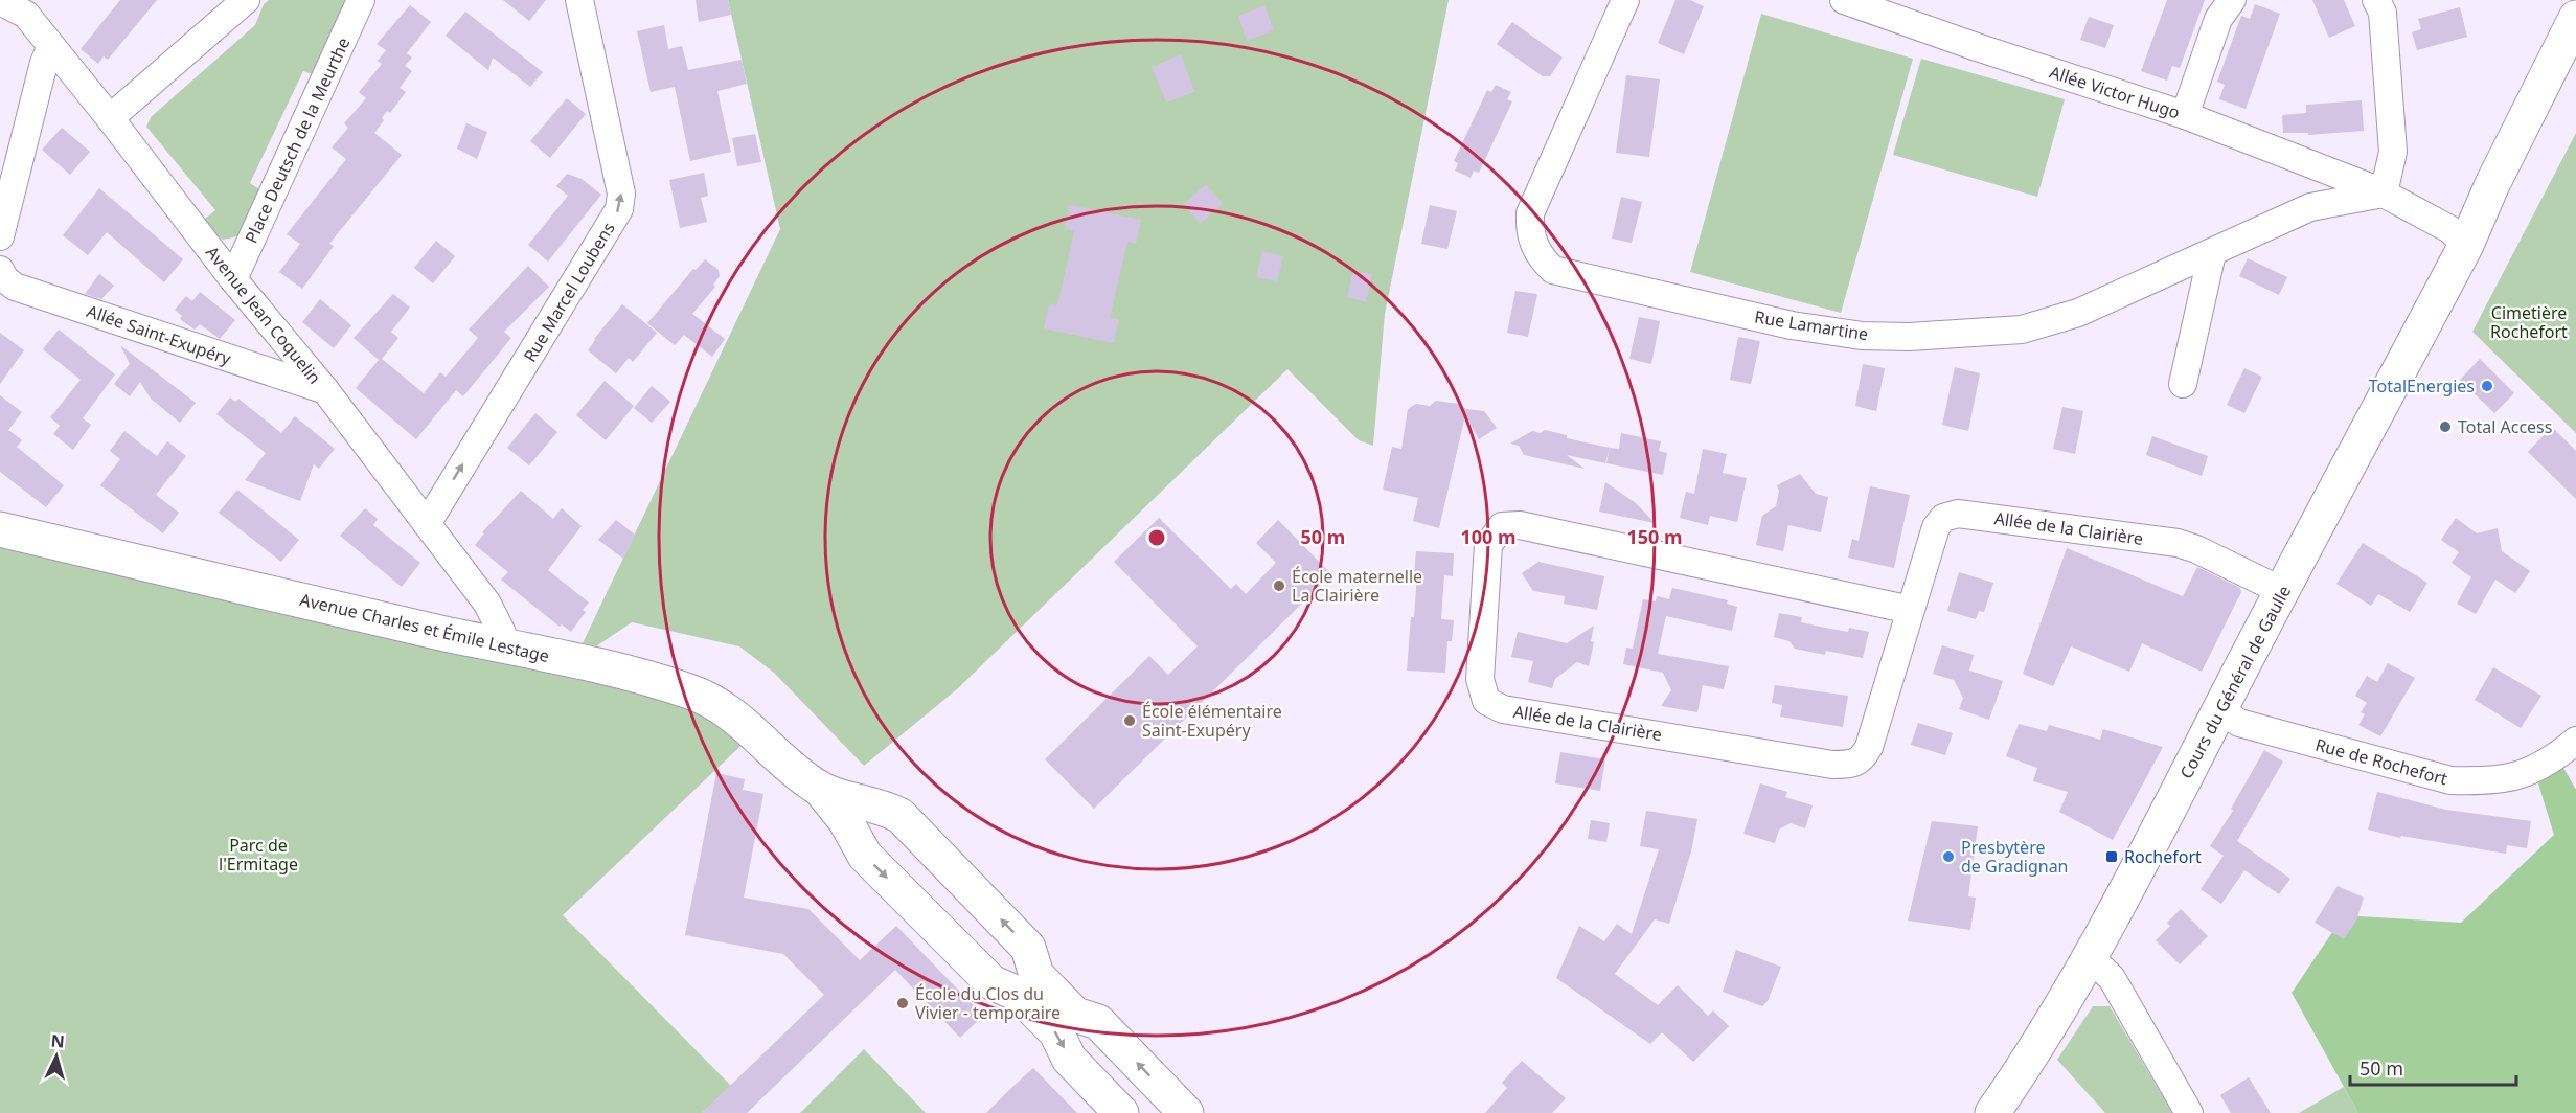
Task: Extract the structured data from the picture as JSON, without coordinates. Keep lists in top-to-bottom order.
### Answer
{
  "streets": {
    "street": [
      "Allée Victor Hugo",
      "Place Deutsch de la Meurthe",
      "Rue Marcel Loubens",
      "Avenue Jean Coquelin",
      "Rue Lamartine",
      "Allée Saint-Exupéry",
      "Allée de la Clairière",
      "Avenue Charles et Émile Lestage",
      "Cours du Général de Gaulle",
      "Rue de Rochefort"
    ]
  },
  "crossings": [
    ["Allée Victor Hugo", "Rue Lamartine"],
    ["Allée Victor Hugo", "Cours du Général de Gaulle"],
    ["Place Deutsch de la Meurthe", "Avenue Jean Coquelin"],
    ["Rue Marcel Loubens", "Avenue Jean Coquelin"],
    ["Avenue Jean Coquelin", "Allée Saint-Exupéry"],
    ["Avenue Jean Coquelin", "Avenue Charles et Émile Lestage"],
    ["Allée de la Clairière", "Cours du Général de Gaulle"],
    ["Cours du Général de Gaulle", "Rue de Rochefort"]
  ],
  "one_way": ["Rue Marcel Loubens"],
  "parks": ["Cimetière Rochefort", "Parc de l'Ermitage"],
  "places": {
    "other": [
      "TotalEnergies",
      "Total Access",
      "École maternelle La Clairière",
      "École élémentaire Saint-Exupéry",
      "Presbytère de Gradignan",
      "École du Clos du Vivier - temporaire"
    ],
    "transit": ["Rochefort"]
  },
  "scale_bar": "50 m",
  "north": "top",
  "rings": ["50 m", "100 m", "150 m"]
}
